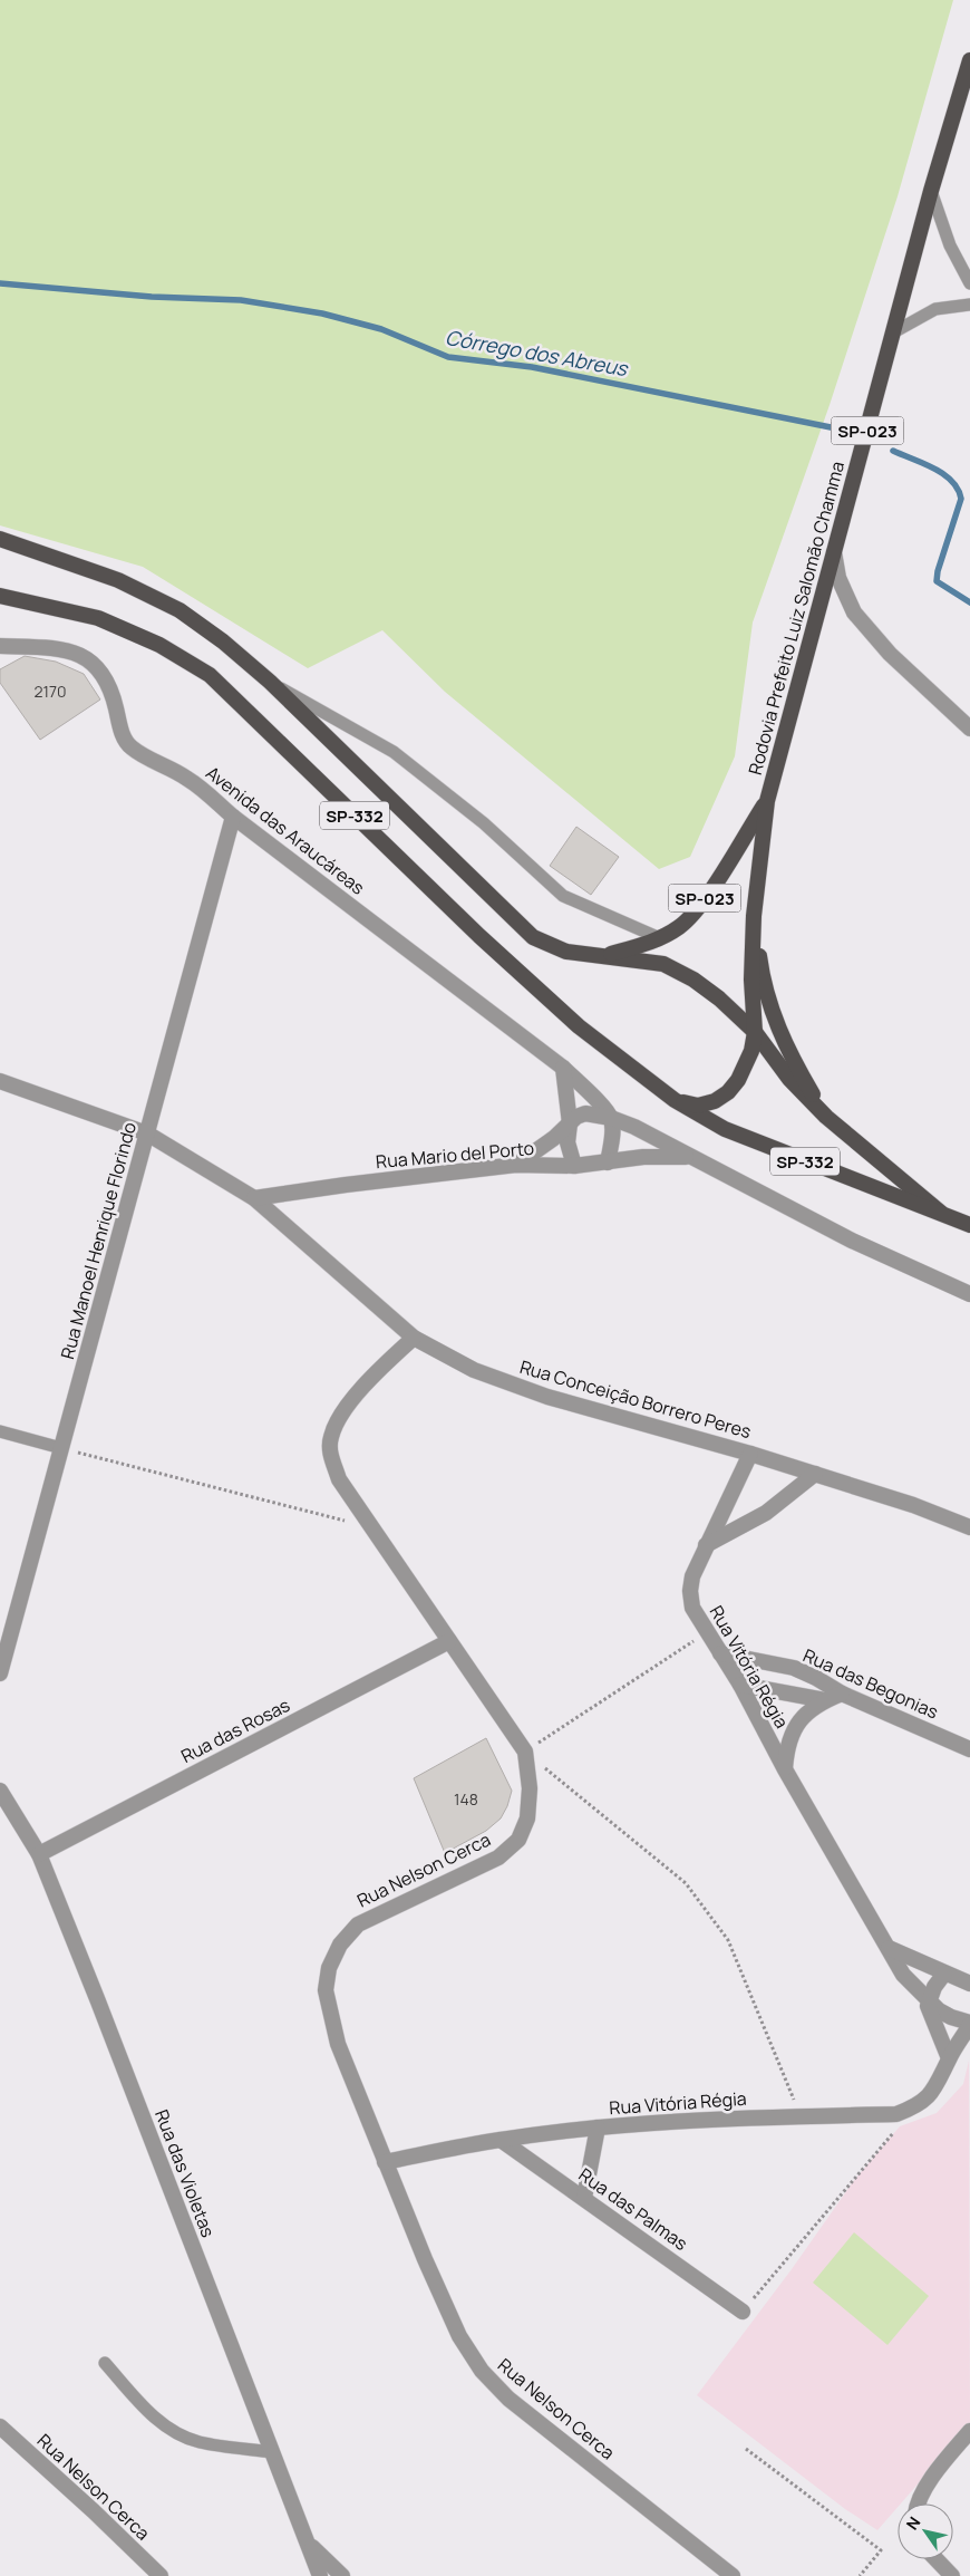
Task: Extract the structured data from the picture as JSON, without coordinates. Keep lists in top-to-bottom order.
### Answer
{
  "streets": {
    "main road": ["SP-023", "Rodovia Prefeito Luiz Salomão Chamma", "SP-332"],
    "street": [
      "Avenida das Araucáreas",
      "Rua Mario del Porto",
      "Rua Manoel Henrique Florindo",
      "Rua Conceição Borrero Peres",
      "Rua Vitória Régia",
      "Rua das Begonias",
      "Rua das Rosas",
      "Rua Nelson Cerca",
      "Rua das Violetas",
      "Rua das Palmas"
    ]
  },
  "crossings": [
    ["SP-023", "Rodovia Prefeito Luiz Salomão Chamma"],
    ["SP-023", "SP-332"],
    ["Rodovia Prefeito Luiz Salomão Chamma", "SP-332"],
    ["Avenida das Araucáreas", "Rua Mario del Porto"],
    ["Avenida das Araucáreas", "Rua Manoel Henrique Florindo"],
    ["Rua Mario del Porto", "Rua Conceição Borrero Peres"],
    ["Rua Manoel Henrique Florindo", "Rua Conceição Borrero Peres"],
    ["Rua Conceição Borrero Peres", "Rua Vitória Régia"],
    ["Rua Conceição Borrero Peres", "Rua Nelson Cerca"],
    ["Rua Vitória Régia", "Rua das Begonias"],
    ["Rua Vitória Régia", "Rua Nelson Cerca"],
    ["Rua Vitória Régia", "Rua das Palmas"],
    ["Rua das Rosas", "Rua Nelson Cerca"],
    ["Rua das Rosas", "Rua das Violetas"]
  ],
  "water": ["Córrego dos Abreus"],
  "house_numbers": ["2170", "148"],
  "north": "top left"
}
